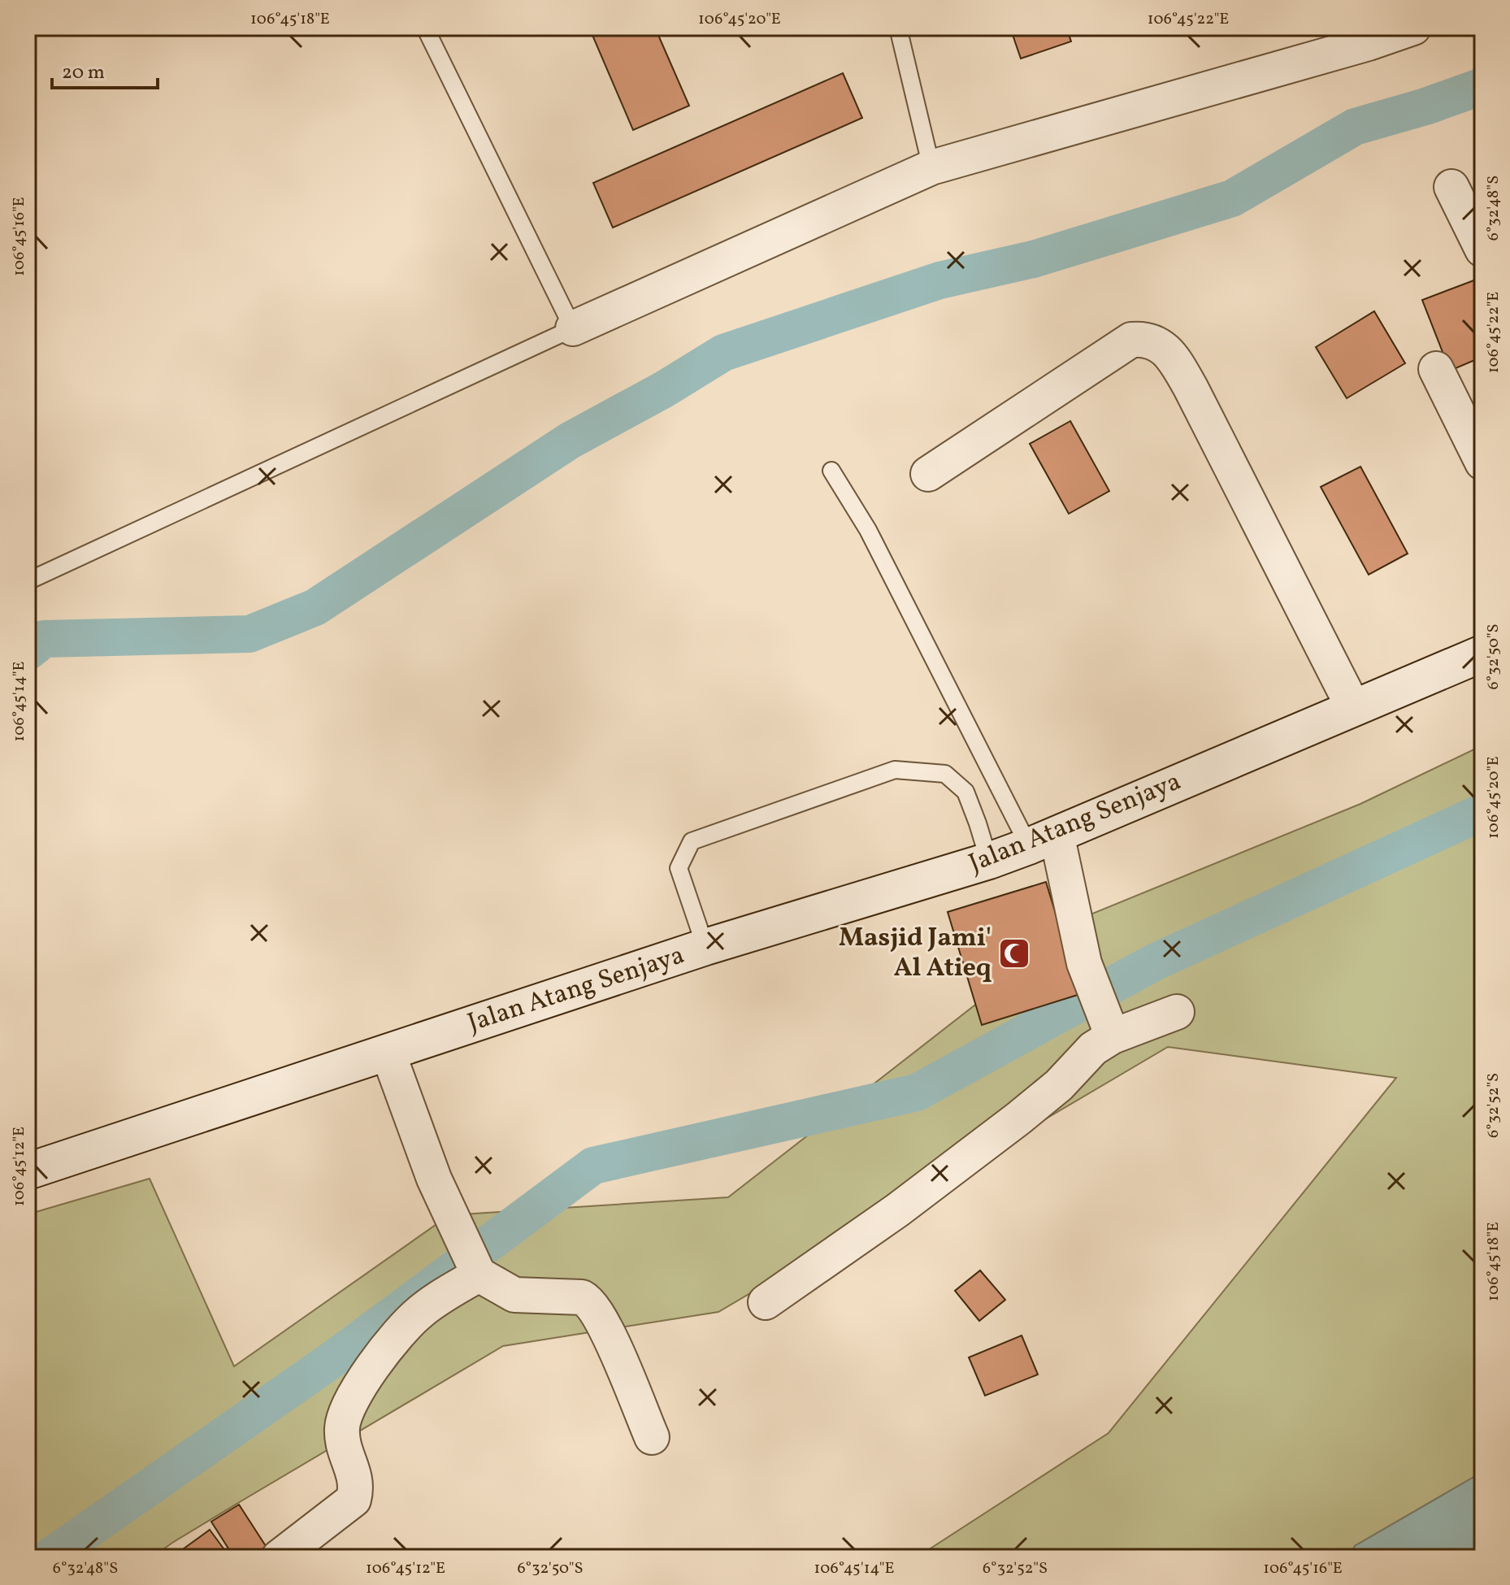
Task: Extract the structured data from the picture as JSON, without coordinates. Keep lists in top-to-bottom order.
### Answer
{
  "streets": {
    "main road": ["Jalan Atang Senjaya"]
  },
  "places": {
    "mosque": ["Masjid Jami' Al Atieq"]
  },
  "scale_bar": "20 m",
  "coordinates": [
    "106°45'18\"E",
    "106°45'20\"E",
    "106°45'22\"E",
    "6°32'48\"S",
    "106°45'16\"E",
    "6°32'50\"S",
    "106°45'14\"E",
    "6°32'52\"S",
    "106°45'12\"E"
  ]
}
